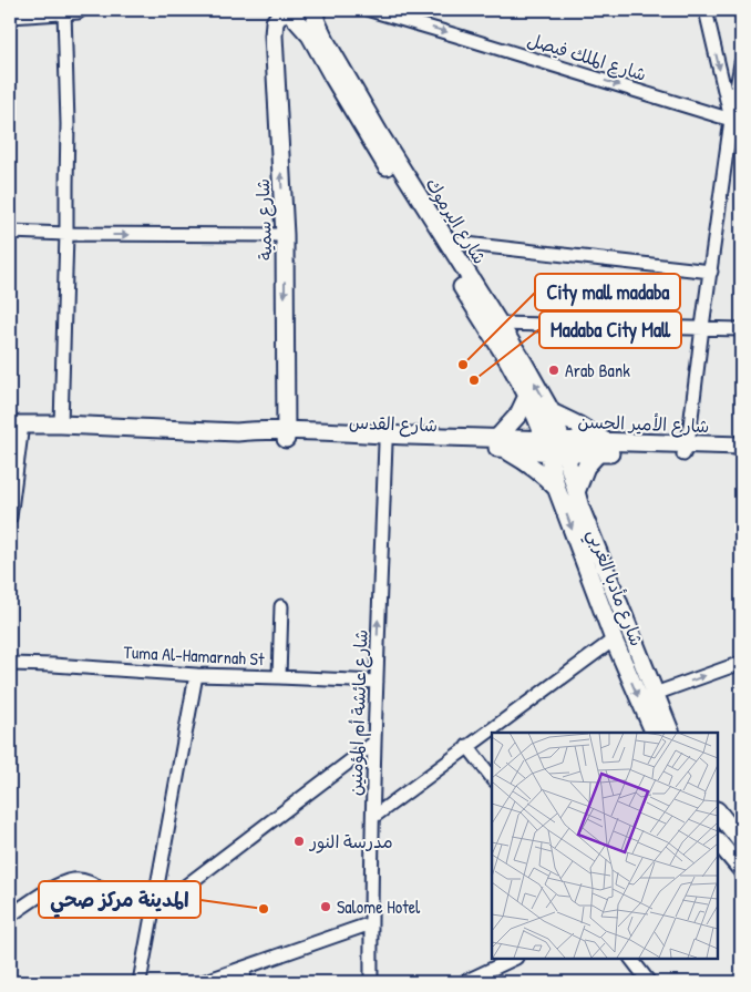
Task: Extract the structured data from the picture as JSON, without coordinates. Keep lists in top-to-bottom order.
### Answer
{
  "streets": {
    "main road": [
      "شارع سمية",
      "شارع اليرموك",
      "شارع القدس",
      "شارع الأمير الحسن",
      "شارع مأدبا الغربي"
    ],
    "street": ["شارع الملك فيصل", "Tuma Al-Hamarnah St", "شارع عائشة أم المؤمنين"]
  },
  "crossings": [
    ["شارع سمية", "شارع اليرموك"],
    ["شارع سمية", "شارع القدس"],
    ["شارع اليرموك", "شارع القدس"],
    ["شارع اليرموك", "شارع الأمير الحسن"],
    ["شارع اليرموك", "شارع مأدبا الغربي"],
    ["شارع القدس", "شارع الأمير الحسن"],
    ["شارع القدس", "شارع مأدبا الغربي"],
    ["شارع القدس", "شارع عائشة أم المؤمنين"],
    ["شارع الأمير الحسن", "شارع مأدبا الغربي"],
    ["Tuma Al-Hamarnah St", "شارع عائشة أم المؤمنين"]
  ],
  "one_way": ["شارع الملك فيصل", "شارع عائشة أم المؤمنين"],
  "places": [
    "City mall madaba",
    "Arab Bank",
    "Madaba City Mall",
    "مدرسة النور",
    "Salome Hotel",
    "المدينة مركز صحي"
  ]
}
